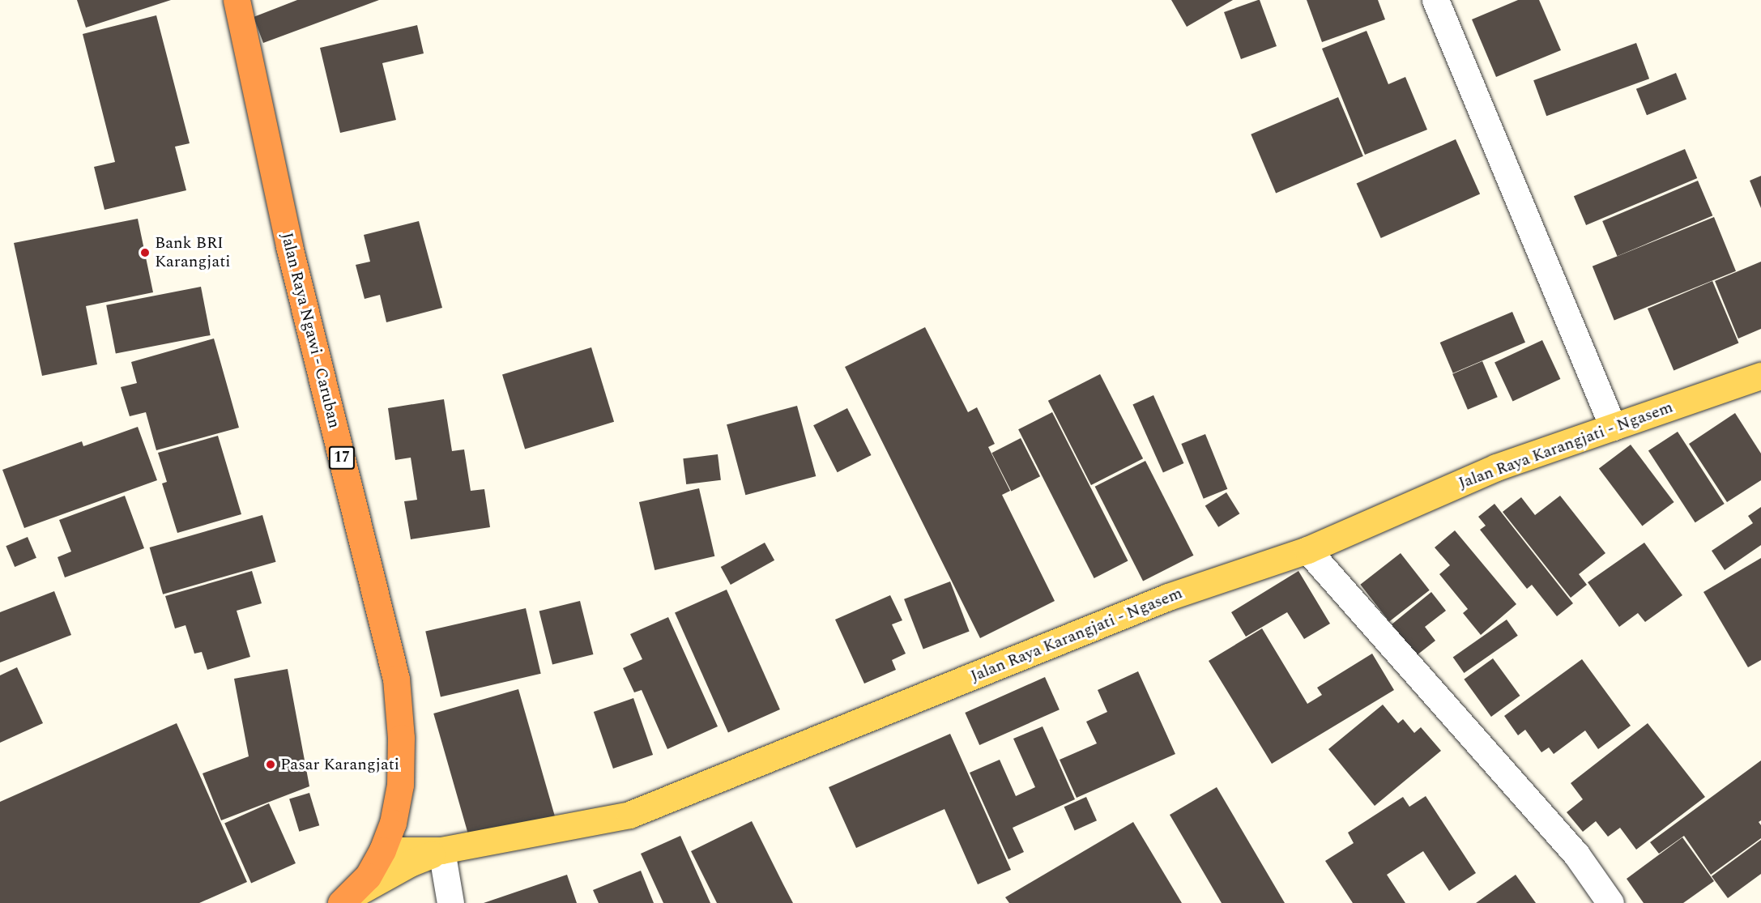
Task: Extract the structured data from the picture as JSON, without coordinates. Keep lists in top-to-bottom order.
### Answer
{
  "streets": {
    "highway": ["Jalan Raya Ngawi - Caruban", "17"],
    "main road": ["Jalan Raya Karangjati - Ngasem"]
  },
  "crossings": [
    ["Jalan Raya Ngawi - Caruban", "Jalan Raya Karangjati - Ngasem"]
  ],
  "places": ["Bank BRI Karangjati", "Pasar Karangjati"]
}
